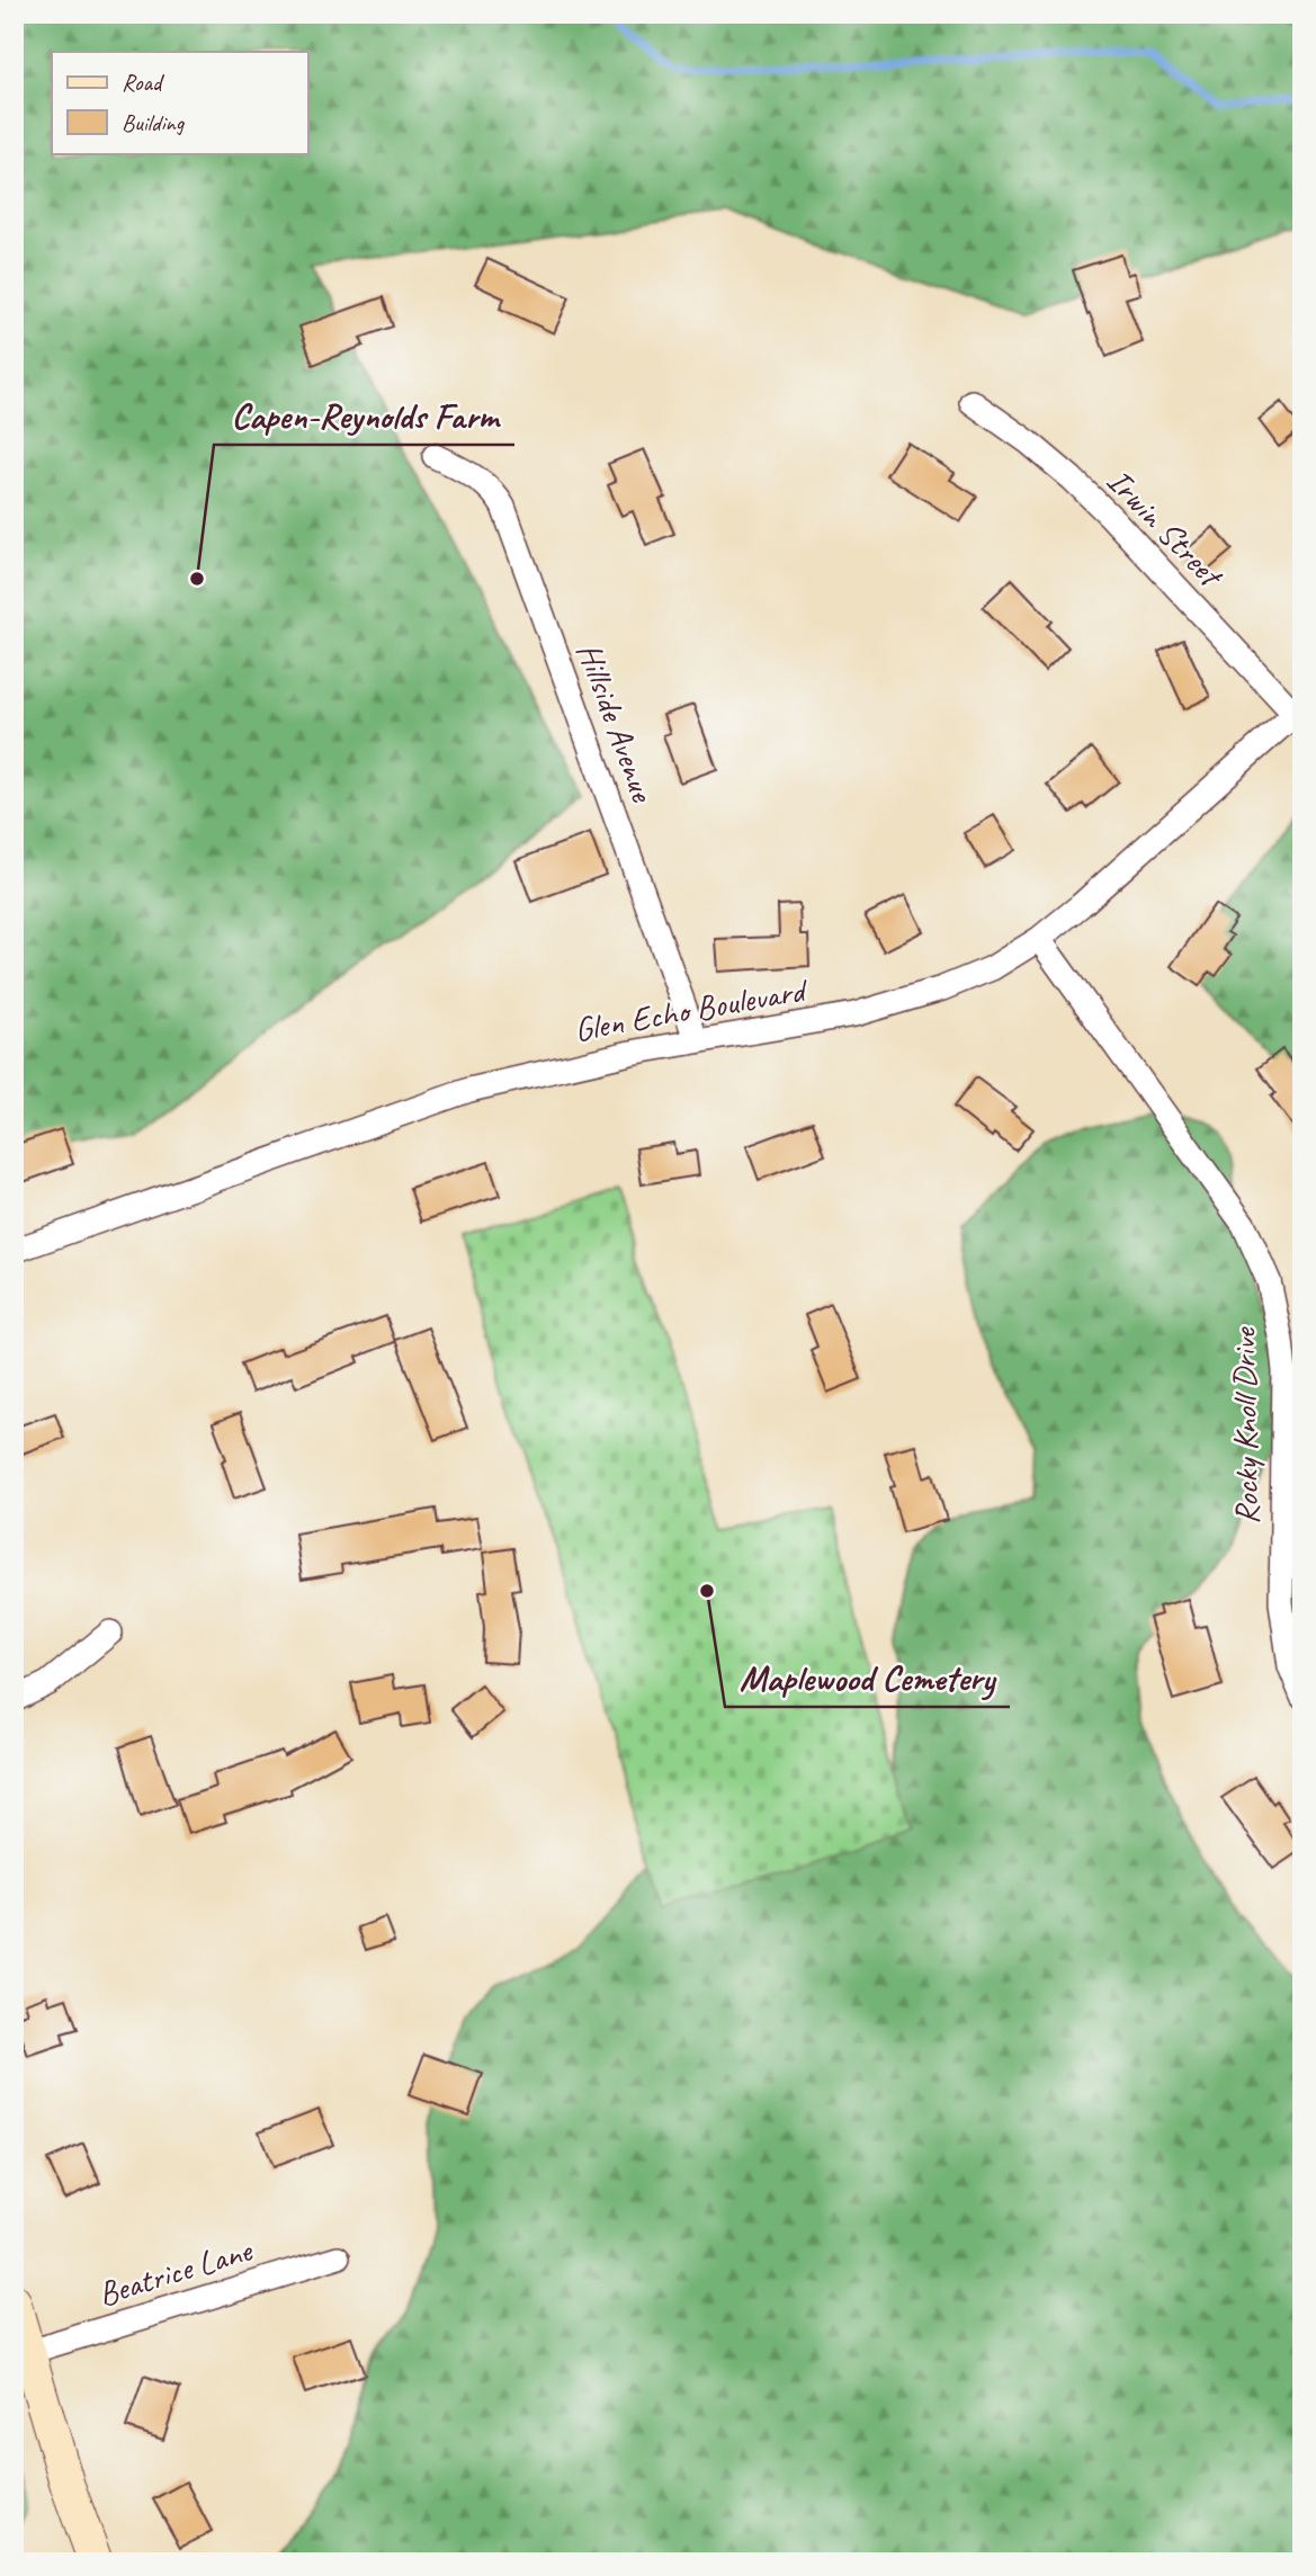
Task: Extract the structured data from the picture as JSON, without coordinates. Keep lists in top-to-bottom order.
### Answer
{
  "streets": {
    "street": [
      "Irwin Street",
      "Hillside Avenue",
      "Glen Echo Boulevard",
      "Rocky Knoll Drive",
      "Beatrice Lane"
    ]
  },
  "crossings": [
    ["Irwin Street", "Glen Echo Boulevard"],
    ["Hillside Avenue", "Glen Echo Boulevard"],
    ["Glen Echo Boulevard", "Rocky Knoll Drive"]
  ],
  "places": ["Capen-Reynolds Farm", "Maplewood Cemetery"],
  "legend": ["Road", "Building"]
}
